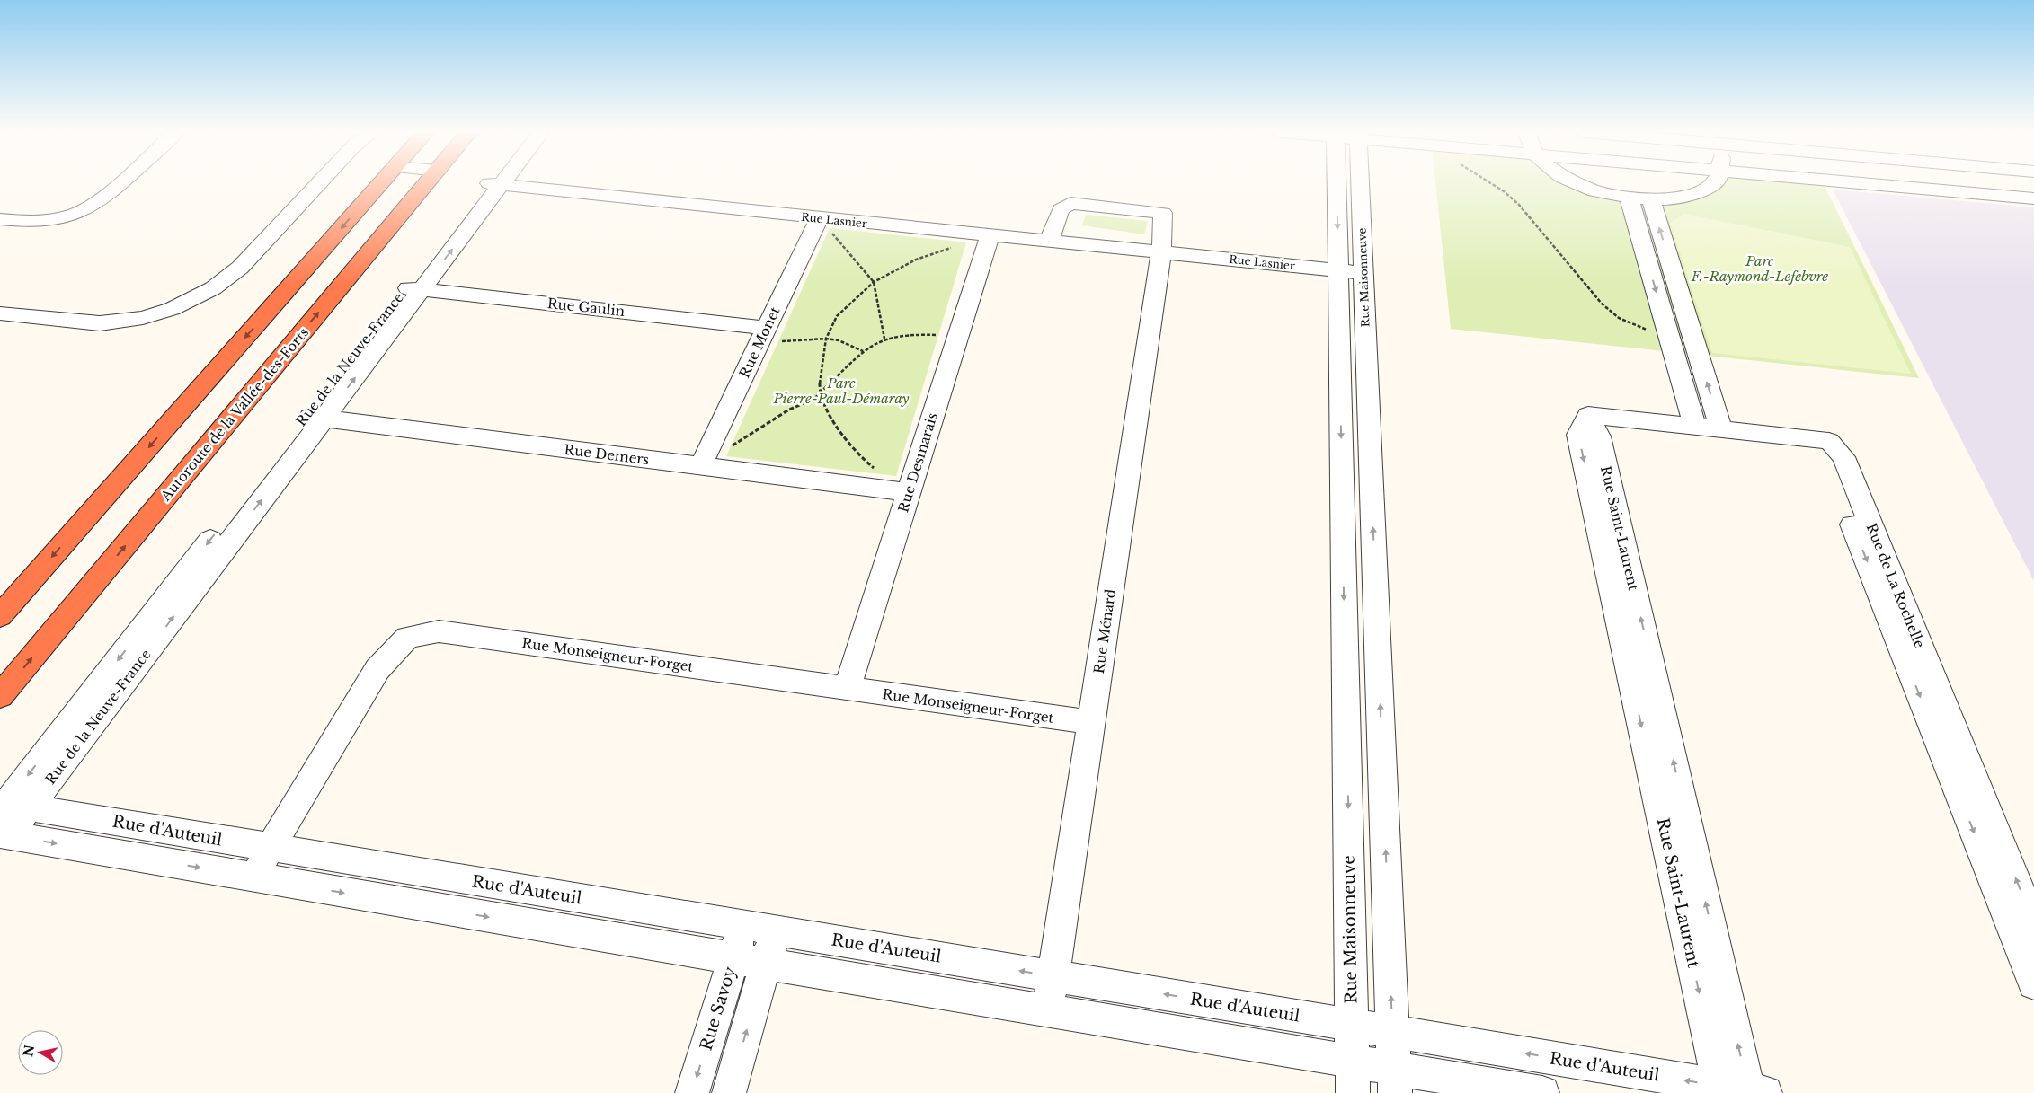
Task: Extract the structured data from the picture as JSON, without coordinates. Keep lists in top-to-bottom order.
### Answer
{
  "streets": {
    "highway": ["Autoroute de la Vallée-des-Forts"],
    "street": [
      "Rue Lasnier",
      "Rue Maisonneuve",
      "Rue Gaulin",
      "Rue Monet",
      "Rue de la Neuve-France",
      "Rue Demers",
      "Rue Desmarais",
      "Rue Saint-Laurent",
      "Rue de La Rochelle",
      "Rue Ménard",
      "Rue Monseigneur-Forget",
      "Rue d'Auteuil",
      "Rue Savoy"
    ]
  },
  "crossings": [
    ["Rue Lasnier", "Rue Maisonneuve"],
    ["Rue Lasnier", "Rue Monet"],
    ["Rue Lasnier", "Rue de la Neuve-France"],
    ["Rue Lasnier", "Rue Desmarais"],
    ["Rue Lasnier", "Rue Ménard"],
    ["Rue Maisonneuve", "Rue d'Auteuil"],
    ["Rue Gaulin", "Rue Monet"],
    ["Rue Gaulin", "Rue de la Neuve-France"],
    ["Rue Monet", "Rue Demers"],
    ["Rue de la Neuve-France", "Rue Demers"],
    ["Rue de la Neuve-France", "Rue d'Auteuil"],
    ["Rue Demers", "Rue Desmarais"],
    ["Rue Desmarais", "Rue Monseigneur-Forget"],
    ["Rue Saint-Laurent", "Rue de La Rochelle"],
    ["Rue Saint-Laurent", "Rue d'Auteuil"],
    ["Rue Ménard", "Rue Monseigneur-Forget"],
    ["Rue Ménard", "Rue d'Auteuil"],
    ["Rue Monseigneur-Forget", "Rue d'Auteuil"],
    ["Rue d'Auteuil", "Rue Savoy"]
  ],
  "parks": ["Parc F.-Raymond-Lefebvre", "Parc Pierre-Paul-Démaray"],
  "north": "left"
}
